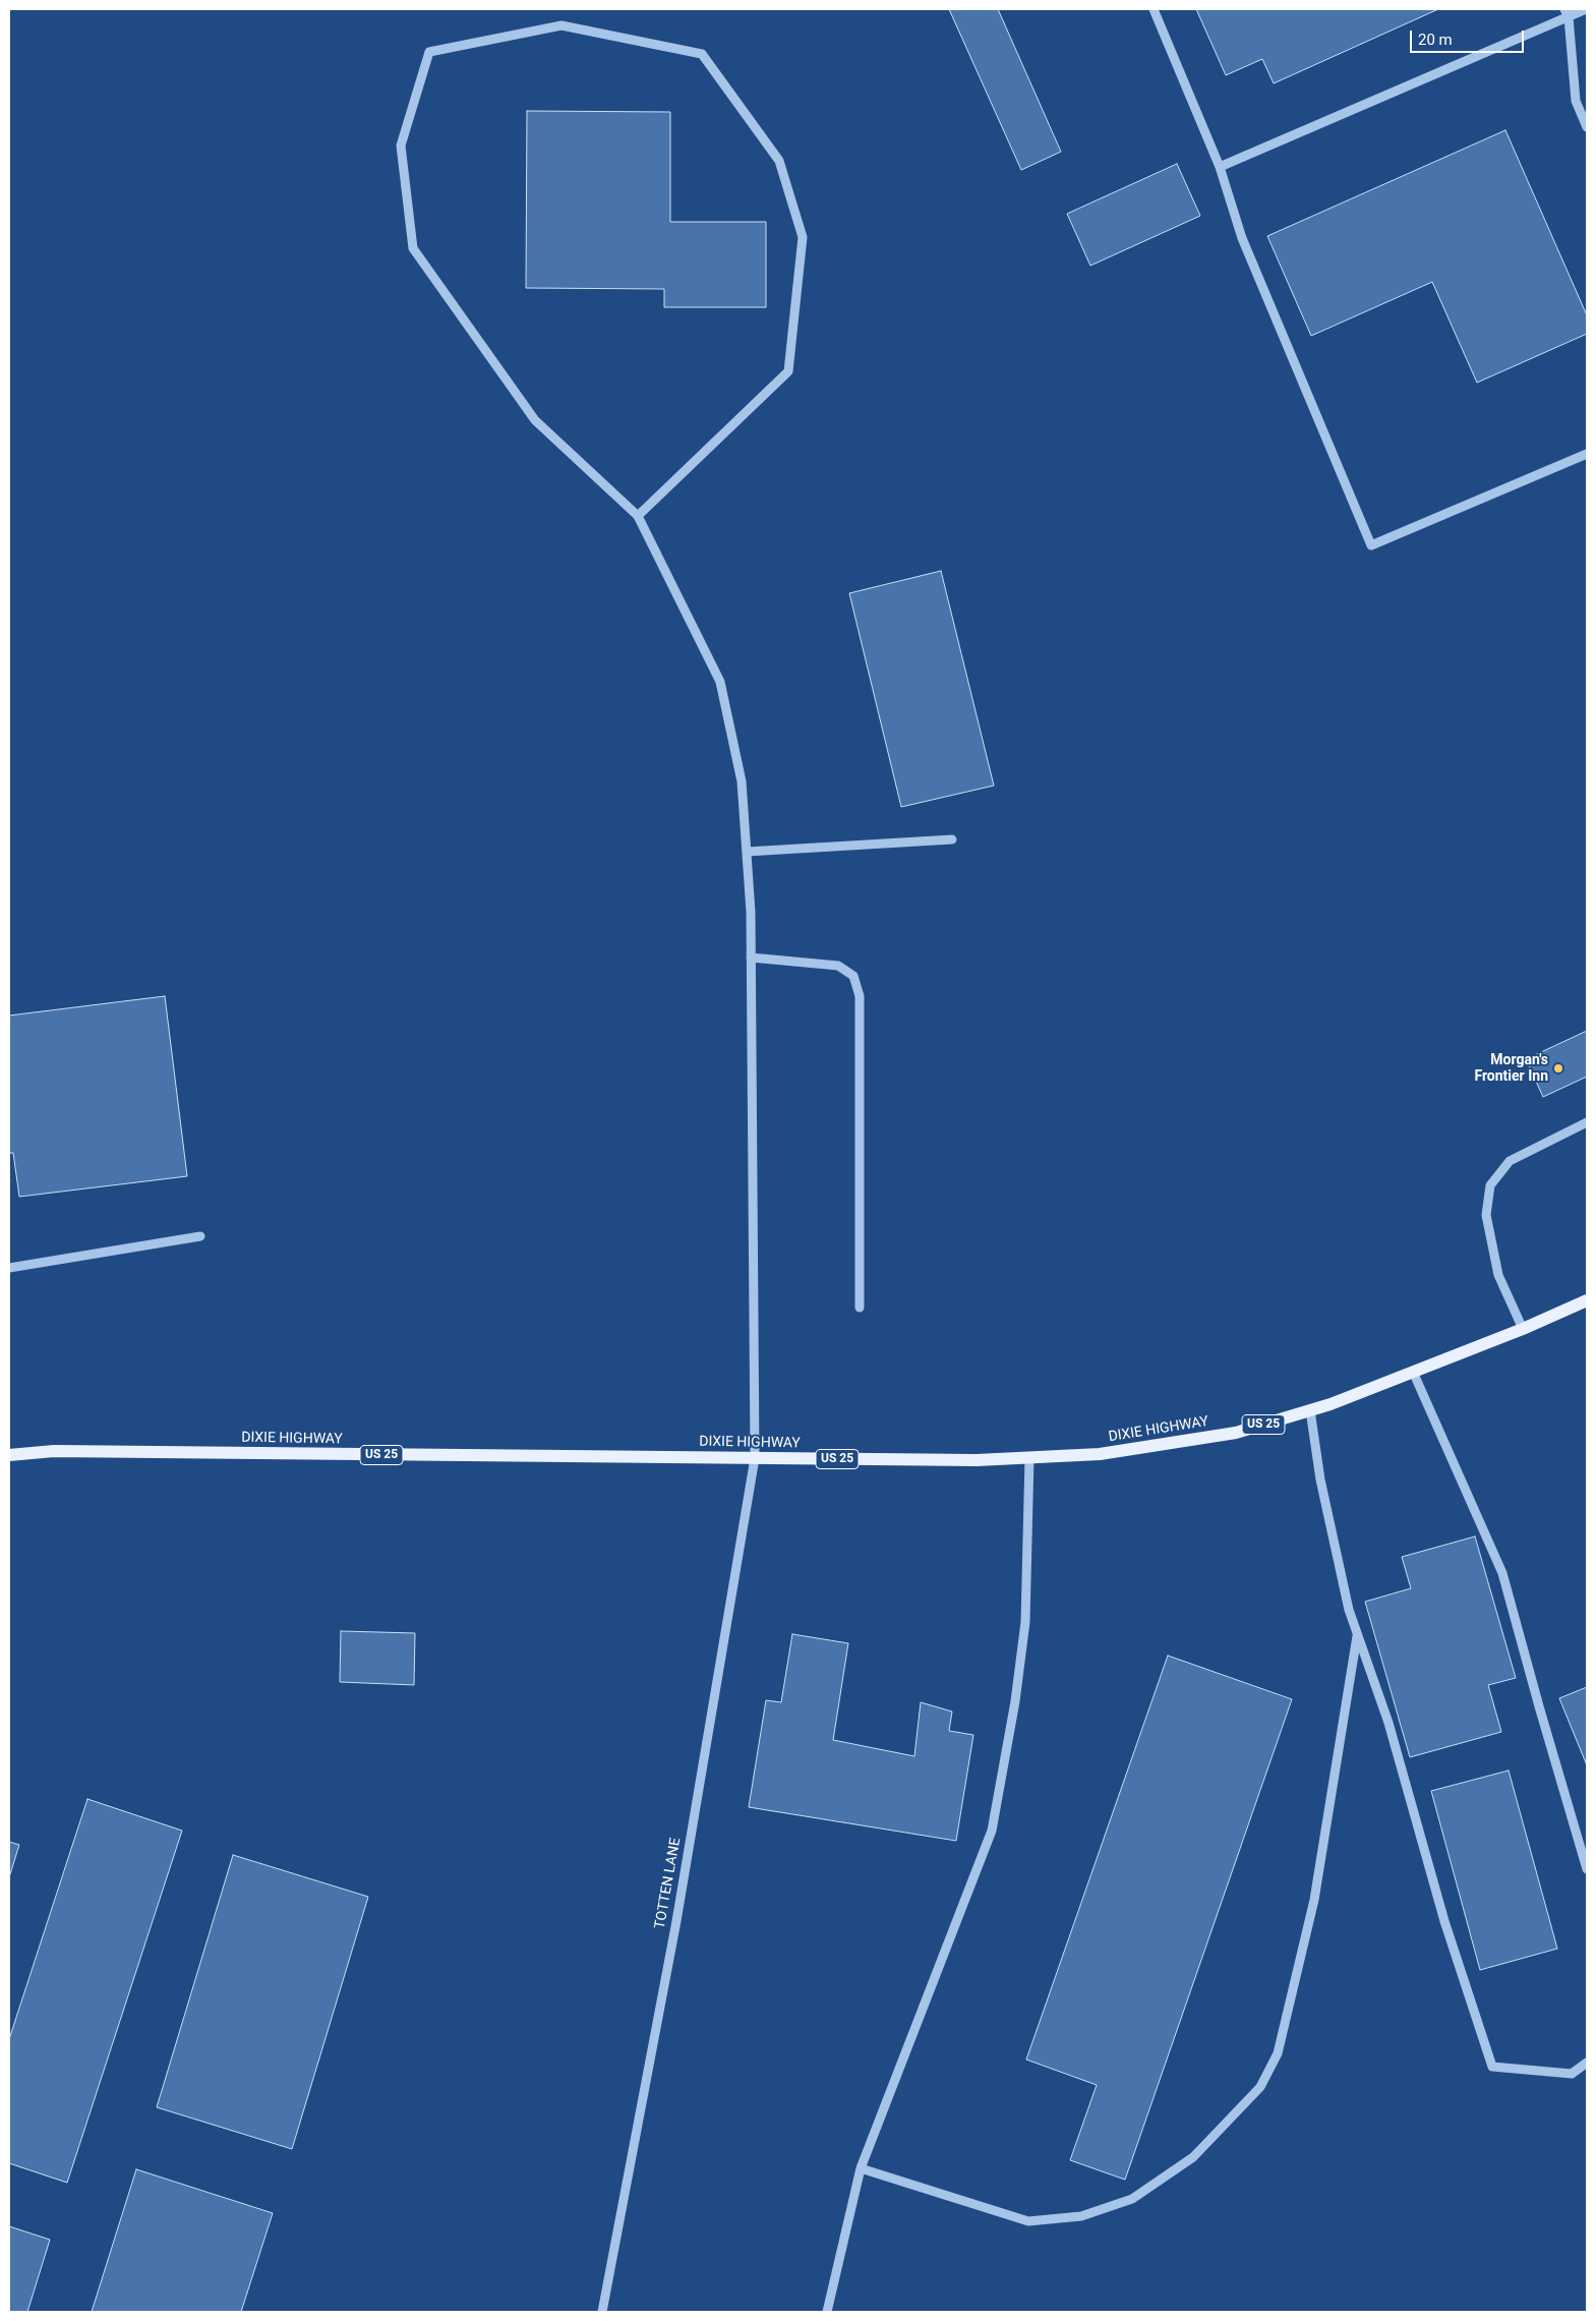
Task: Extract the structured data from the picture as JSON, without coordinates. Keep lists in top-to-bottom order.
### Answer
{
  "streets": {
    "main road": ["US 25", "DIXIE HIGHWAY"],
    "street": ["TOTTEN LANE"]
  },
  "crossings": [
    ["DIXIE HIGHWAY", "TOTTEN LANE"]
  ],
  "places": ["Morgan's Frontier Inn"],
  "scale_bar": "20 m"
}
